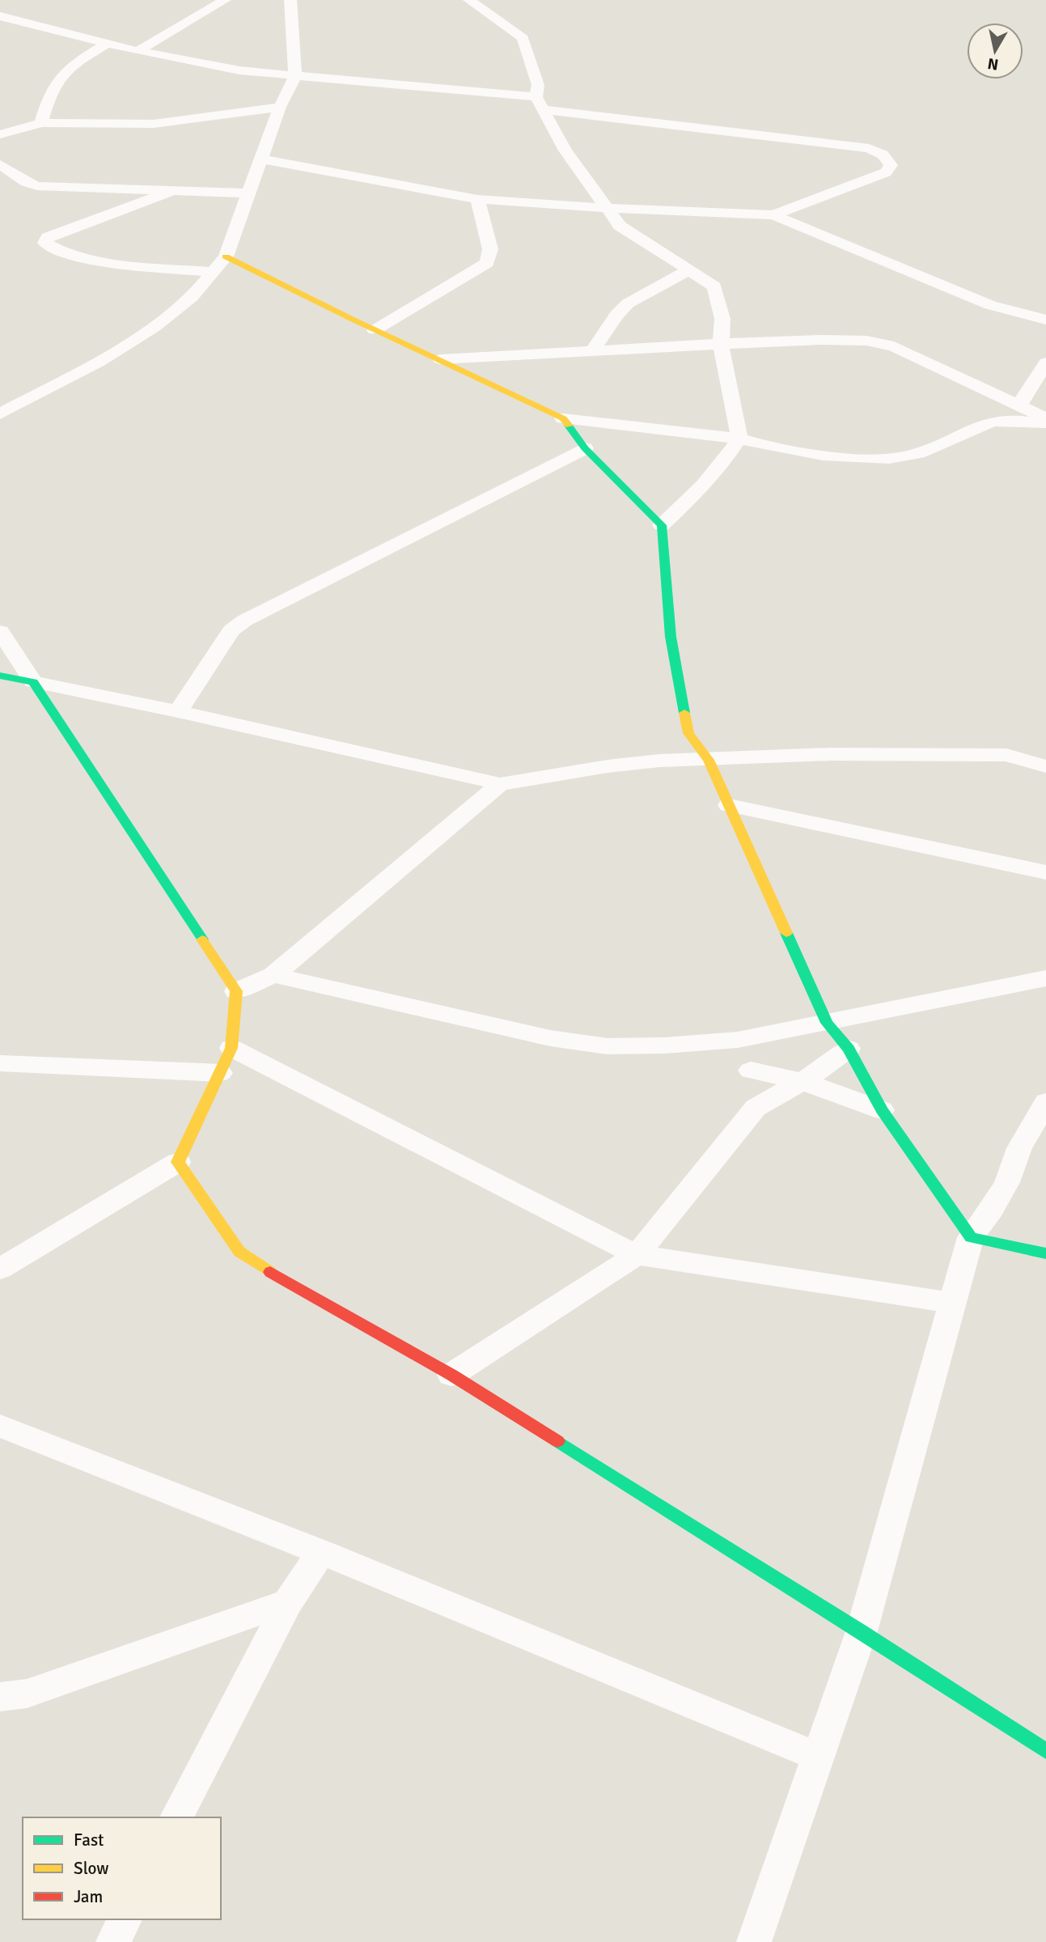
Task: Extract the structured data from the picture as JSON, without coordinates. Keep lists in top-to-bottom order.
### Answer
{
  "legend": ["Fast", "Slow", "Jam"],
  "north": "bottom"
}
